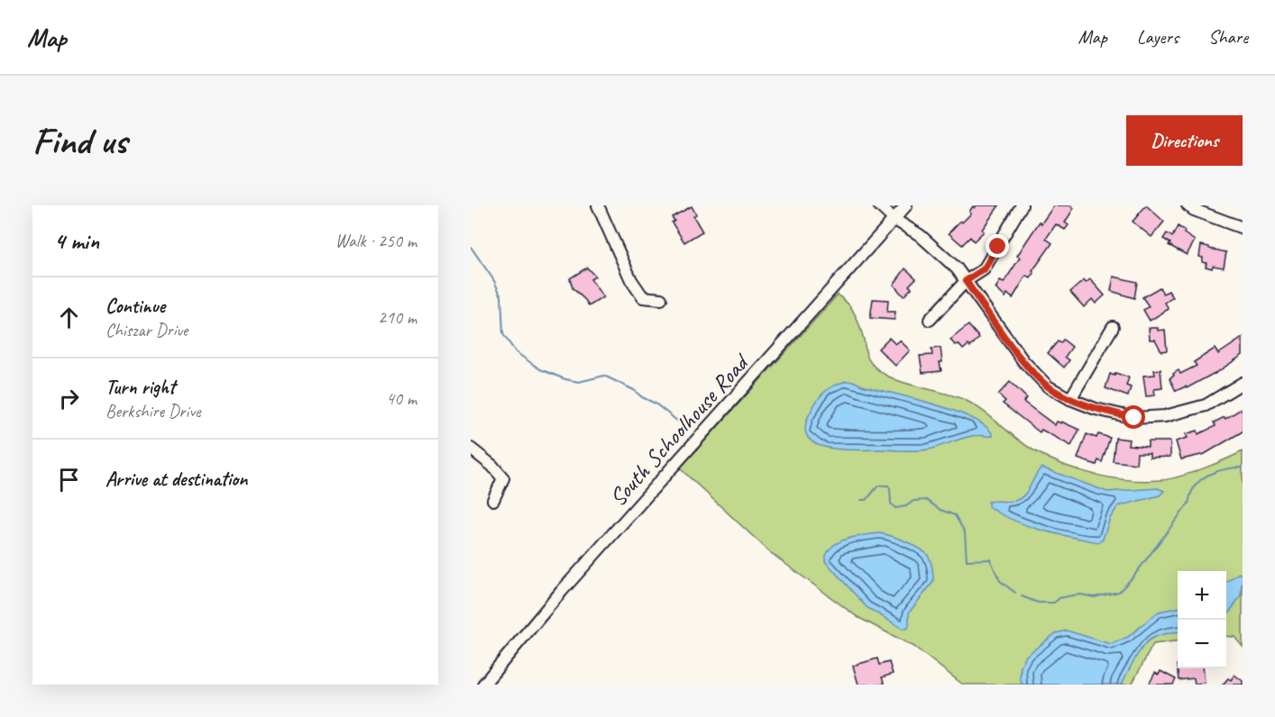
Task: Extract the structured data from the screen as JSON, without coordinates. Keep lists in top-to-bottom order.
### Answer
{
  "streets": {
    "street": ["South Schoolhouse Road"]
  },
  "page": {
    "header": "Map",
    "nav": ["Map", "Layers", "Share"],
    "buttons": "Directions",
    "title": "Find us",
    "heading": ["4 min", "Walk · 250 m"],
    "list": [
      ["Continue", "Chiszar Drive", "210 m"],
      ["Turn right", "Berkshire Drive", "40 m"],
      "Arrive at destination"
    ],
    "map_buttons": ["+", "−"]
  }
}
